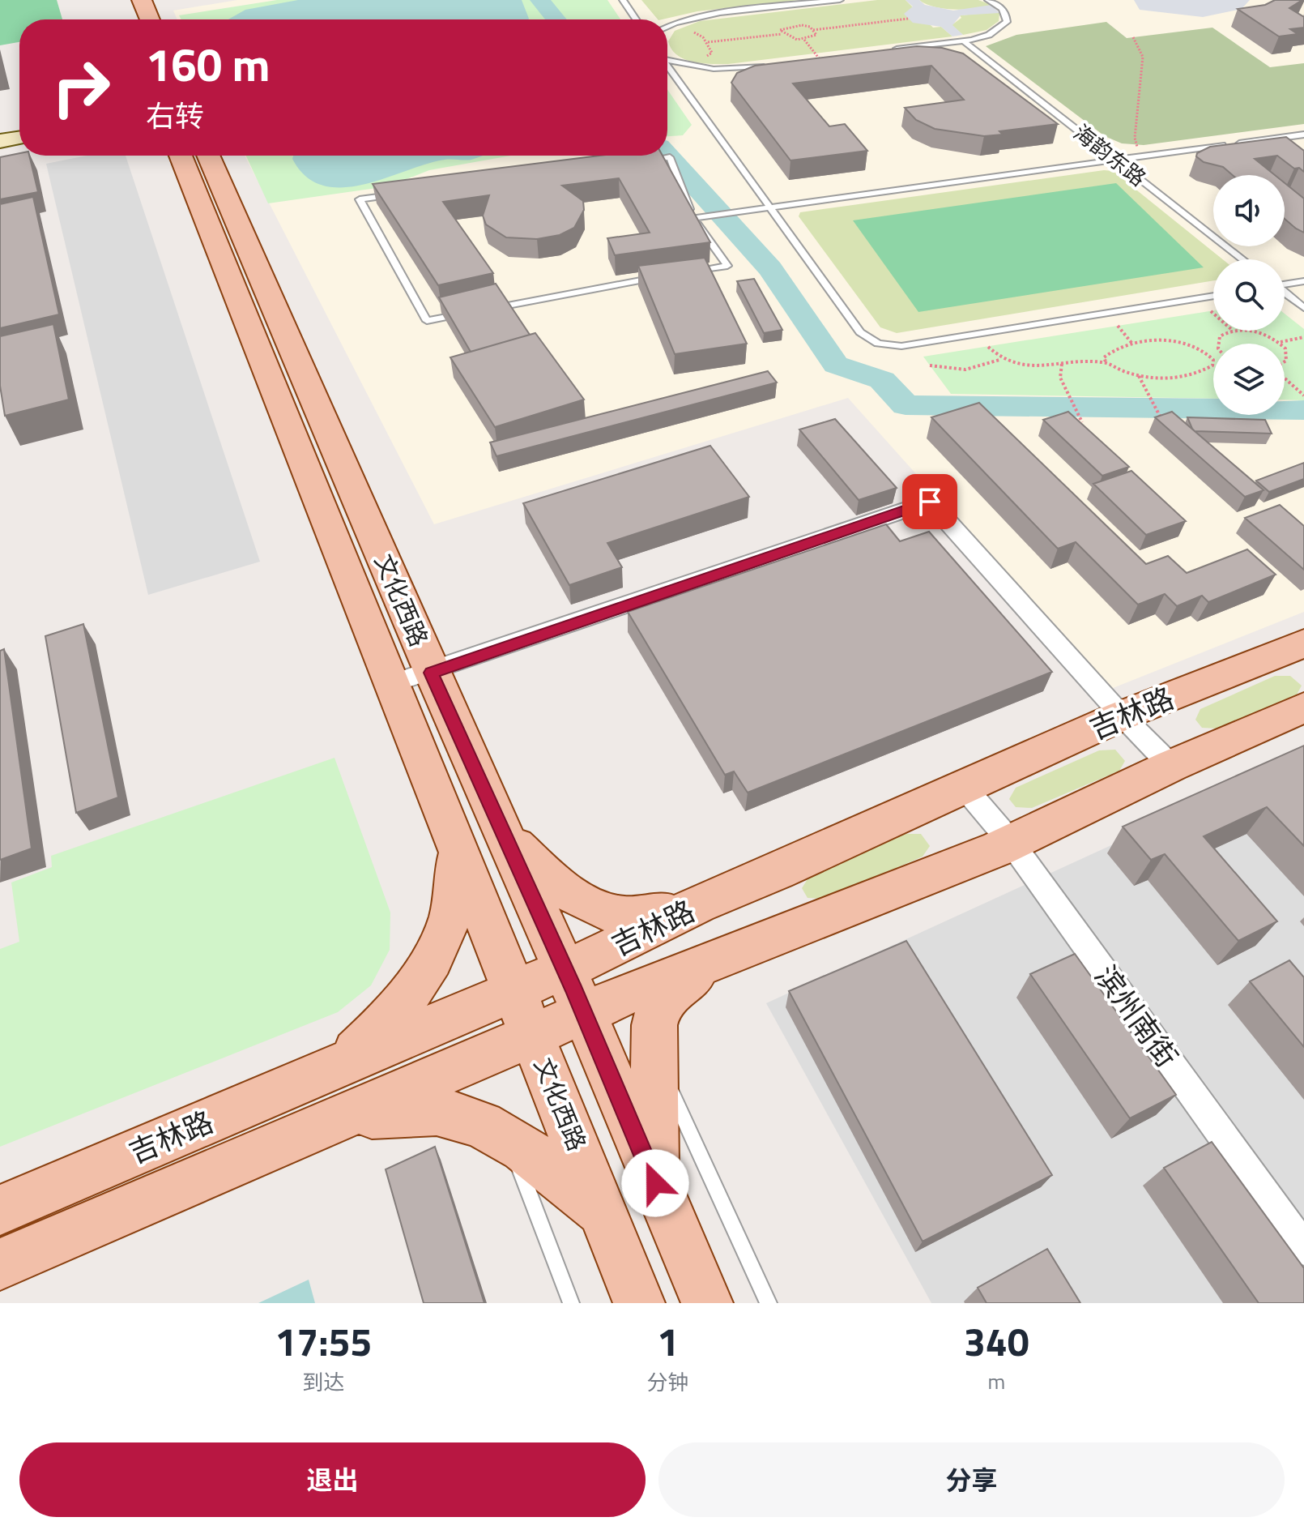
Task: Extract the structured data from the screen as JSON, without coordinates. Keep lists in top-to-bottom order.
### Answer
{
  "streets": {
    "main road": ["文化西路", "吉林路"],
    "street": ["滨州南街"],
    "lane": ["海韵东路"]
  },
  "crossings": [
    ["文化西路", "吉林路"],
    ["吉林路", "滨州南街"]
  ],
  "page": {
    "turn": ["160 m", "右转"],
    "eta": [
      "17:55",
      "到达",
      "1",
      "分钟",
      "340",
      "m"
    ],
    "buttons": ["退出", "分享"]
  }
}
